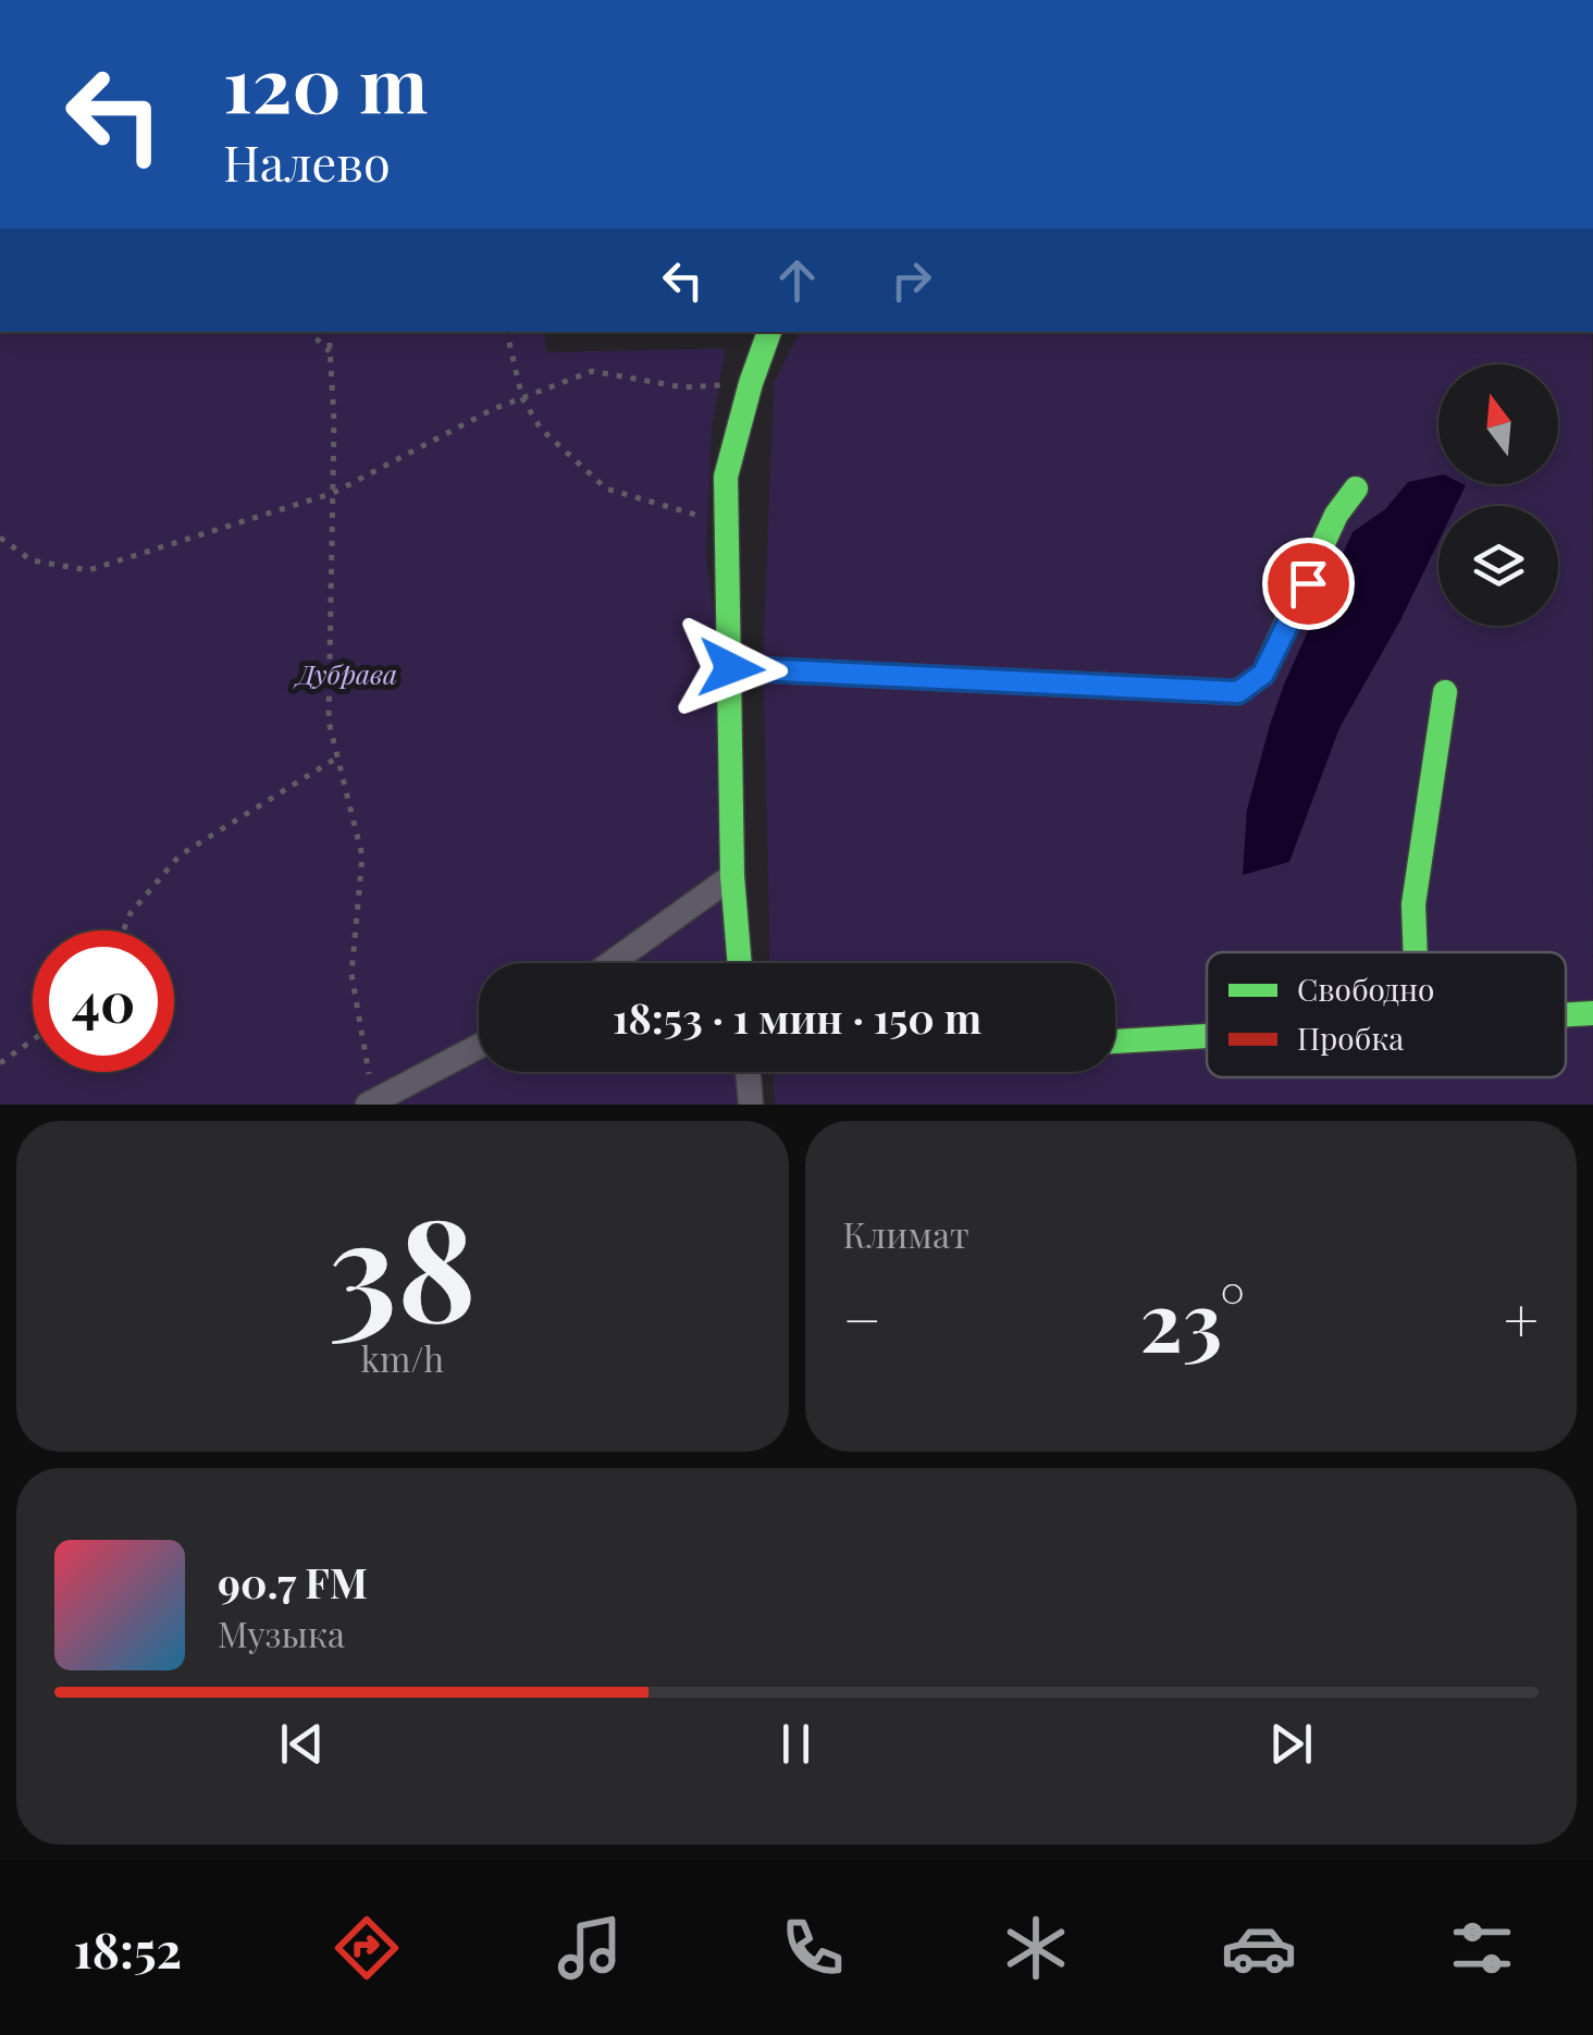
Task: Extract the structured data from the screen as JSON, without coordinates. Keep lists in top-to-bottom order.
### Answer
{
  "parks": ["Дубрава"],
  "legend": ["Свободно", "Пробка"],
  "north": "top",
  "page": {
    "turn": ["120 m", "Налево"],
    "limit": "40",
    "trip": "18:53 · 1 мин · 150 m",
    "tile": [
      ["38", "km/h"],
      "Климат"
    ],
    "heat": ["−", "23°", "+"],
    "song": ["90.7 FM", "Музыка"],
    "tabs": "18:52"
  }
}
